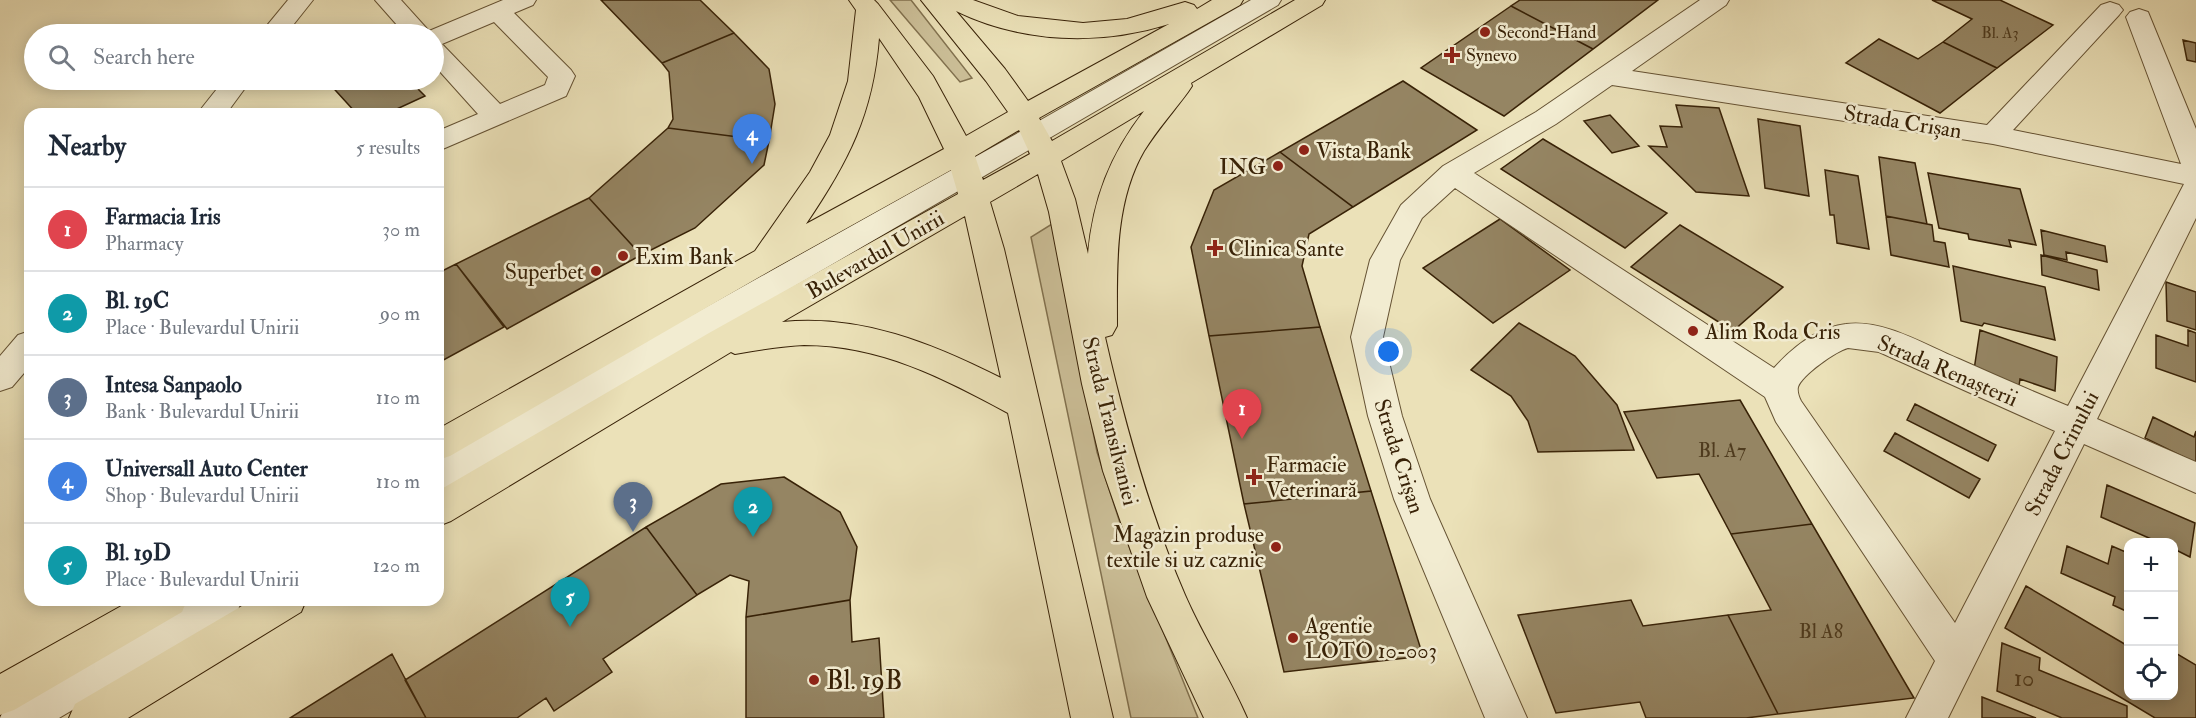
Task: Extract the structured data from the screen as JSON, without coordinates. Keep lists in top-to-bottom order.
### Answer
{
  "streets": {
    "main road": ["Bulevardul Unirii", "Strada Transilvaniei"],
    "street": ["Strada Crișan", "Strada Renașterii", "Strada Crinului"]
  },
  "crossings": [
    ["Bulevardul Unirii", "Strada Transilvaniei"],
    ["Strada Renașterii", "Strada Crinului"]
  ],
  "places": {
    "other": [
      "Second-Hand",
      "Vista Bank",
      "ING",
      "Exim Bank",
      "Superbet",
      "Alim Roda Cris",
      "Magazin produse textile si uz caznic",
      "Agentie LOTO 10-003",
      "Bl. 19B"
    ],
    "health": ["Synevo", "Clinica Sante", "Farmacie Veterinară"]
  },
  "house_numbers": [
    "Bl. A3",
    "Bl. A7",
    "Bl A8",
    "10"
  ],
  "page": {
    "search": "Search here",
    "heading": ["Nearby", "5 results"],
    "pins": [
      "4",
      "1",
      "3",
      "2",
      "5"
    ],
    "list": [
      {
        "mark": "1",
        "name": "Farmacia Iris",
        "note": "Pharmacy",
        "value": "30 m"
      },
      {
        "mark": "2",
        "name": "Bl. 19C",
        "note": "Place · Bulevardul Unirii",
        "value": "90 m"
      },
      {
        "mark": "3",
        "name": "Intesa Sanpaolo",
        "note": "Bank · Bulevardul Unirii",
        "value": "110 m"
      },
      {
        "mark": "4",
        "name": "Universall Auto Center",
        "note": "Shop · Bulevardul Unirii",
        "value": "110 m"
      },
      {
        "mark": "5",
        "name": "Bl. 19D",
        "note": "Place · Bulevardul Unirii",
        "value": "120 m"
      }
    ],
    "map_buttons": ["+", "−"]
  }
}
